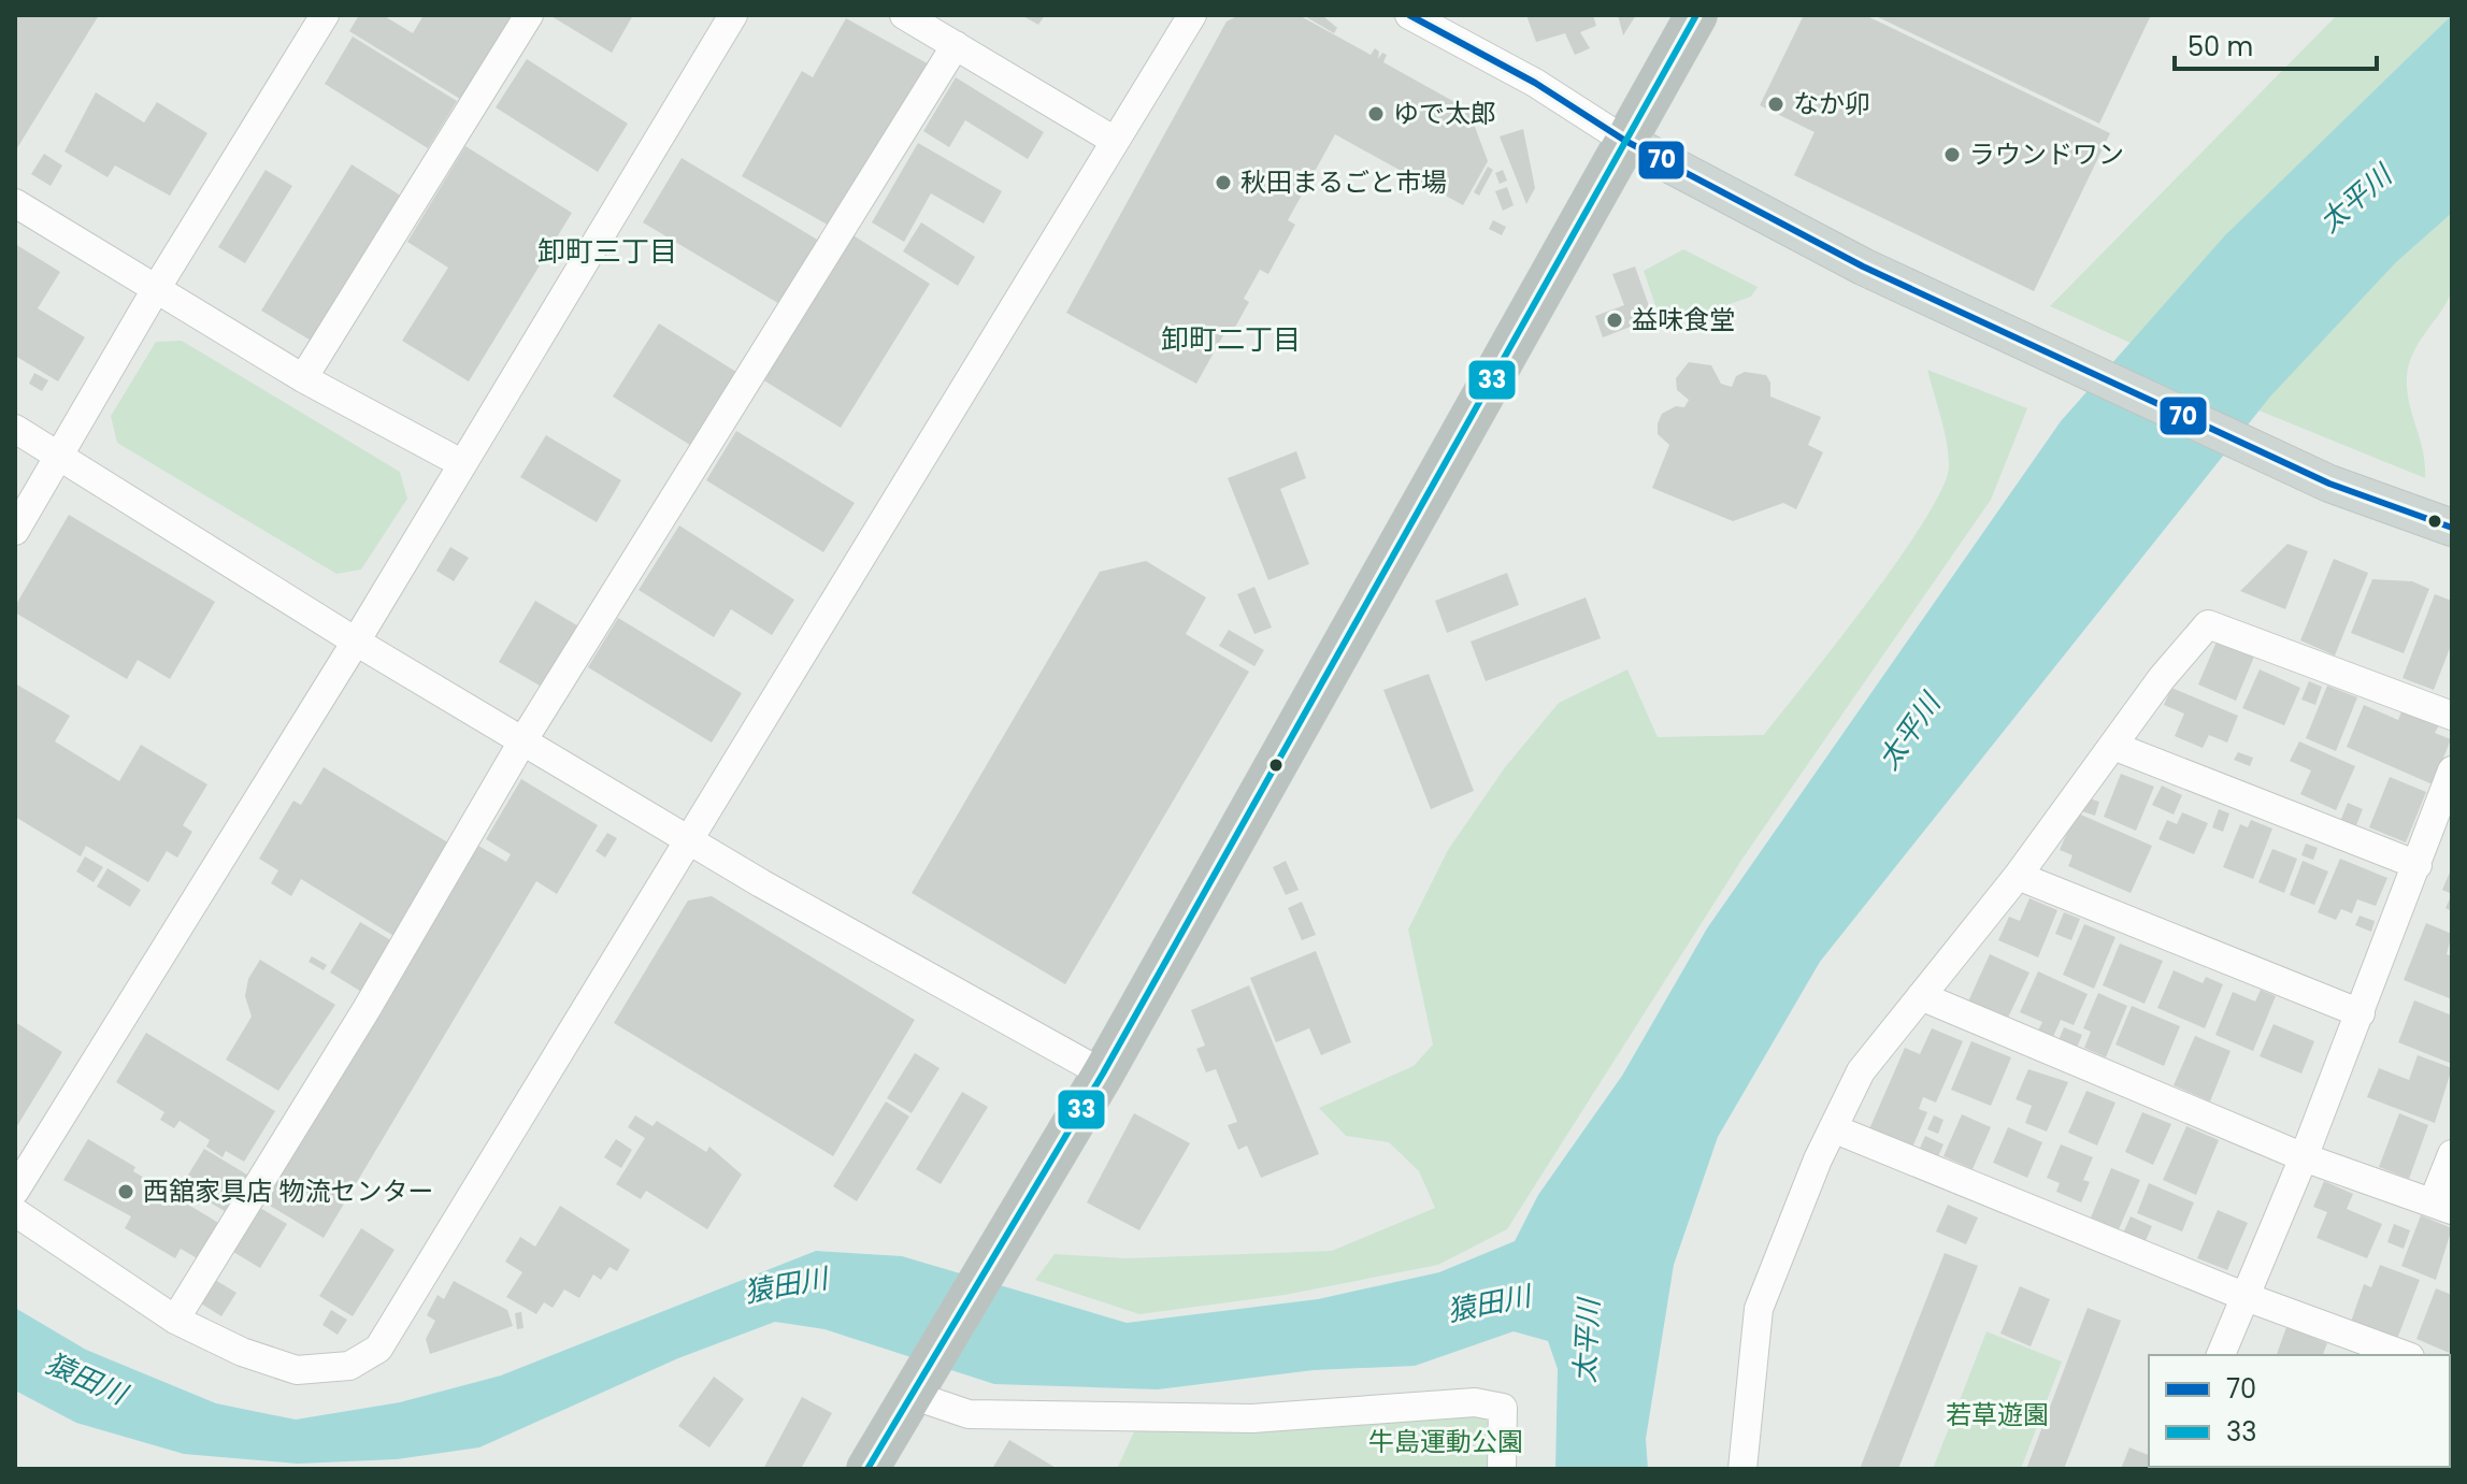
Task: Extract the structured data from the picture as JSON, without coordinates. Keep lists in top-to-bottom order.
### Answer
{
  "districts": ["卸町三丁目", "卸町二丁目"],
  "water": ["太平川", "猿田川"],
  "parks": ["若草遊園", "牛島運動公園"],
  "places": [
    "なか卯",
    "ゆで太郎",
    "ラウンドワン",
    "秋田まるごと市場",
    "益味食堂",
    "西舘家具店 物流センター"
  ],
  "lines": ["transit line 70", "transit line 33"],
  "legend": ["70", "33"],
  "scale_bar": "50 m"
}
